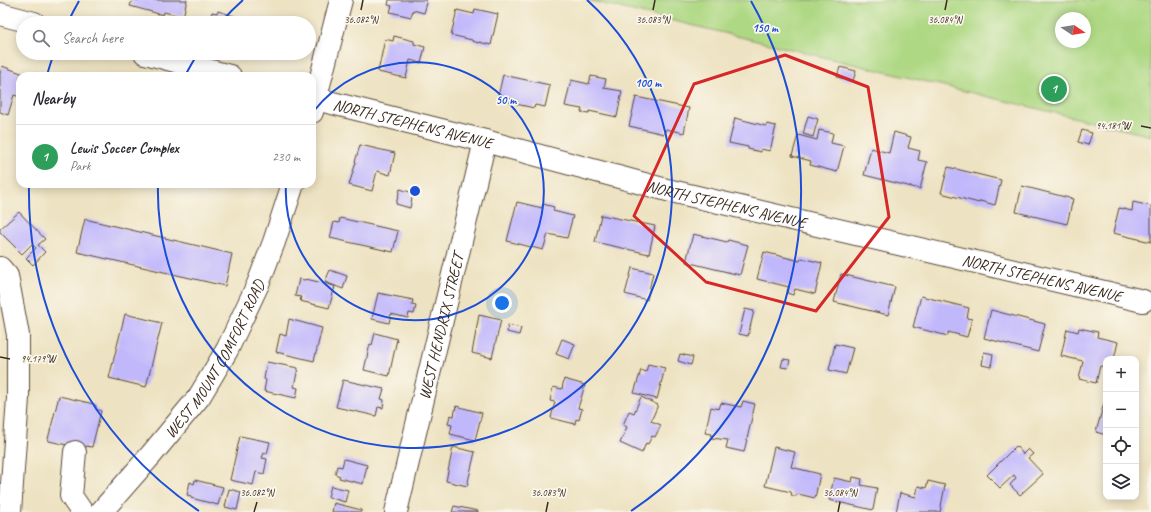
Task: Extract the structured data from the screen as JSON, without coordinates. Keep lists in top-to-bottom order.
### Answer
{
  "streets": {
    "street": ["NORTH STEPHENS AVENUE", "WEST HENDRIX STREET", "WEST MOUNT COMFORT ROAD"]
  },
  "crossings": [
    ["NORTH STEPHENS AVENUE", "WEST HENDRIX STREET"]
  ],
  "north": "right",
  "page": {
    "search": "Search here",
    "heading": "Nearby",
    "pins": "1",
    "list": [
      {
        "mark": "1",
        "name": "Lewis Soccer Complex",
        "note": "Park",
        "value": "230 m"
      }
    ],
    "map_buttons": ["+", "−"]
  },
  "coordinates": [
    "36.082°N",
    "36.083°N",
    "36.084°N",
    "94.181°W",
    "94.179°W"
  ],
  "rings": ["150 m", "100 m", "50 m"]
}
